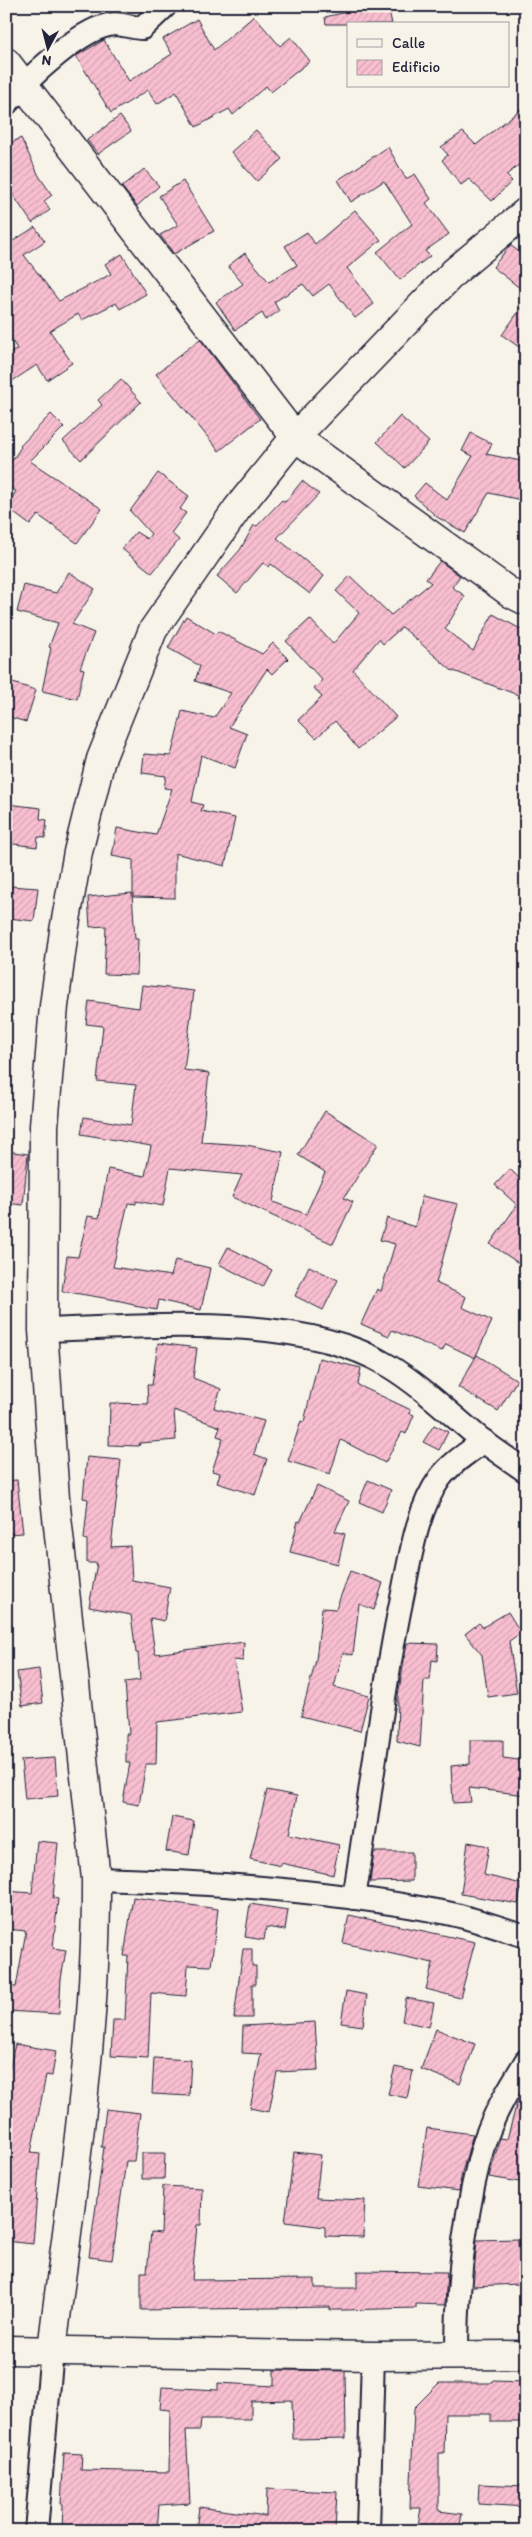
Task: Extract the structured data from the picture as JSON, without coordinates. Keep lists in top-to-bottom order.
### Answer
{
  "legend": ["Calle", "Edificio"],
  "north": "bottom"
}
